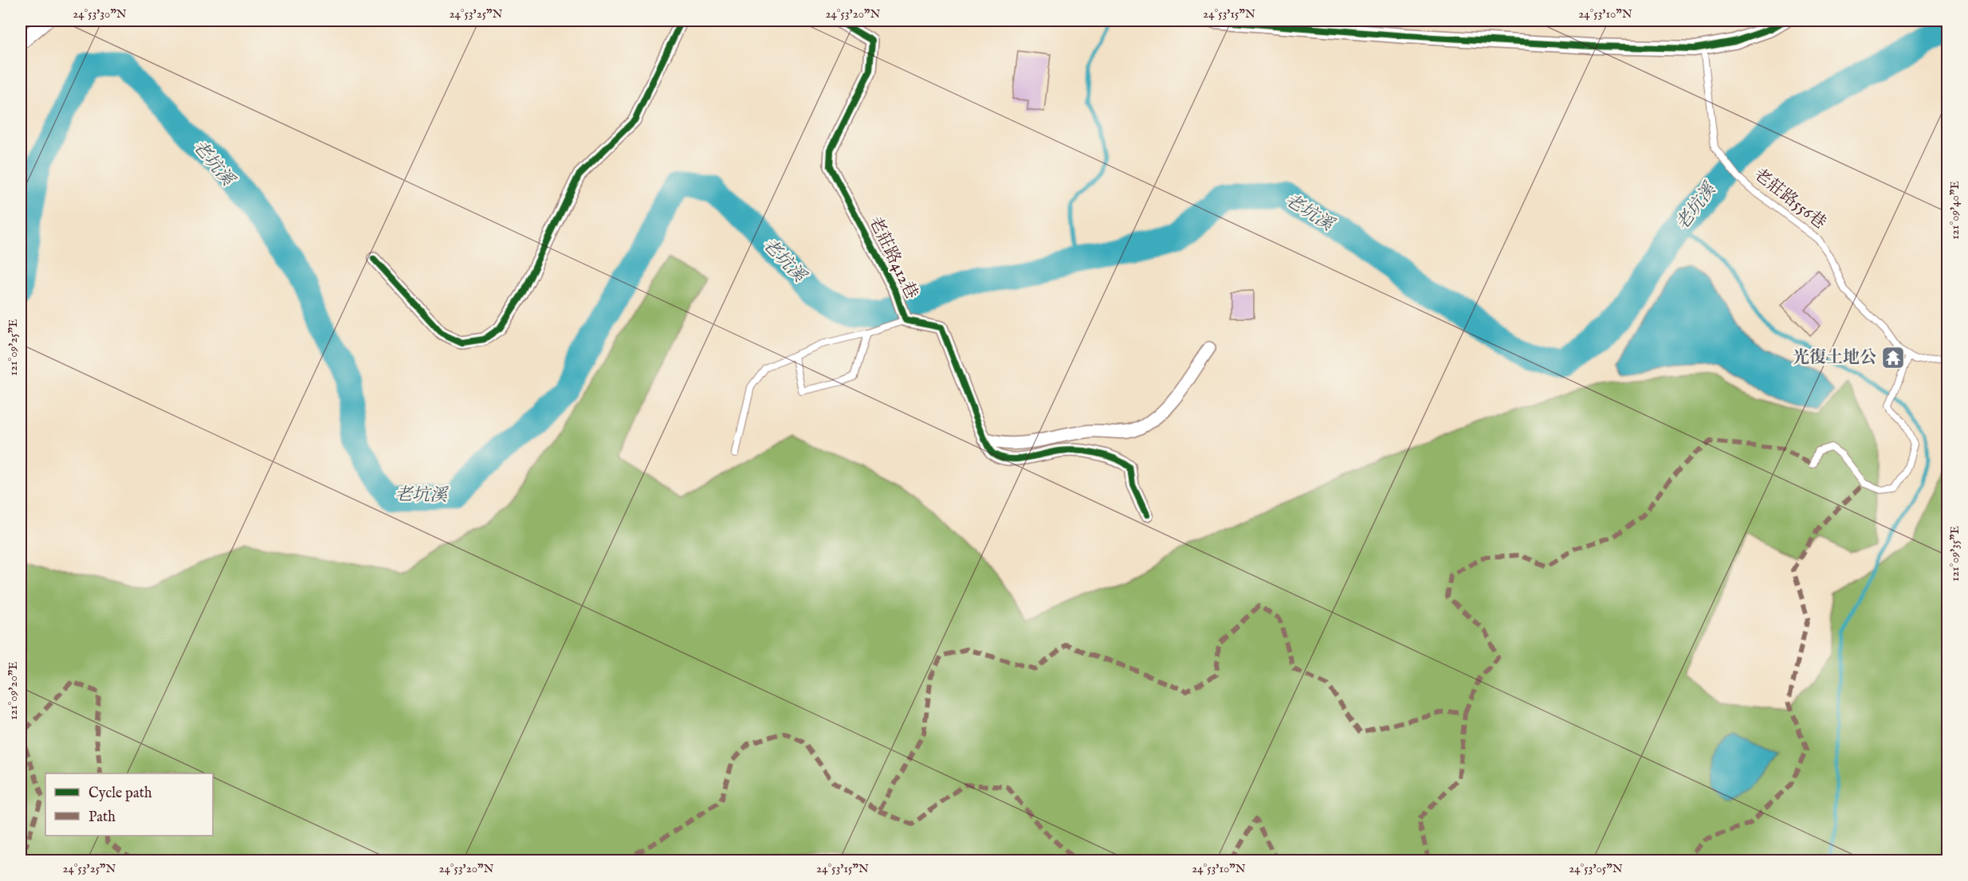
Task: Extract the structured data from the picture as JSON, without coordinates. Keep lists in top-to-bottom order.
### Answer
{
  "streets": {
    "street": ["老莊路412巷"],
    "lane": ["老莊路556巷"]
  },
  "water": ["老坑溪"],
  "places": {
    "temple": ["光復土地公"]
  },
  "legend": ["Cycle path", "Path"],
  "coordinates": [
    "24°53'30\"N",
    "24°53'25\"N",
    "24°53'20\"N",
    "24°53'15\"N",
    "24°53'10\"N",
    "121°09'40\"E",
    "121°09'25\"E",
    "121°09'35\"E",
    "121°09'20\"E",
    "24°53'05\"N"
  ]
}
